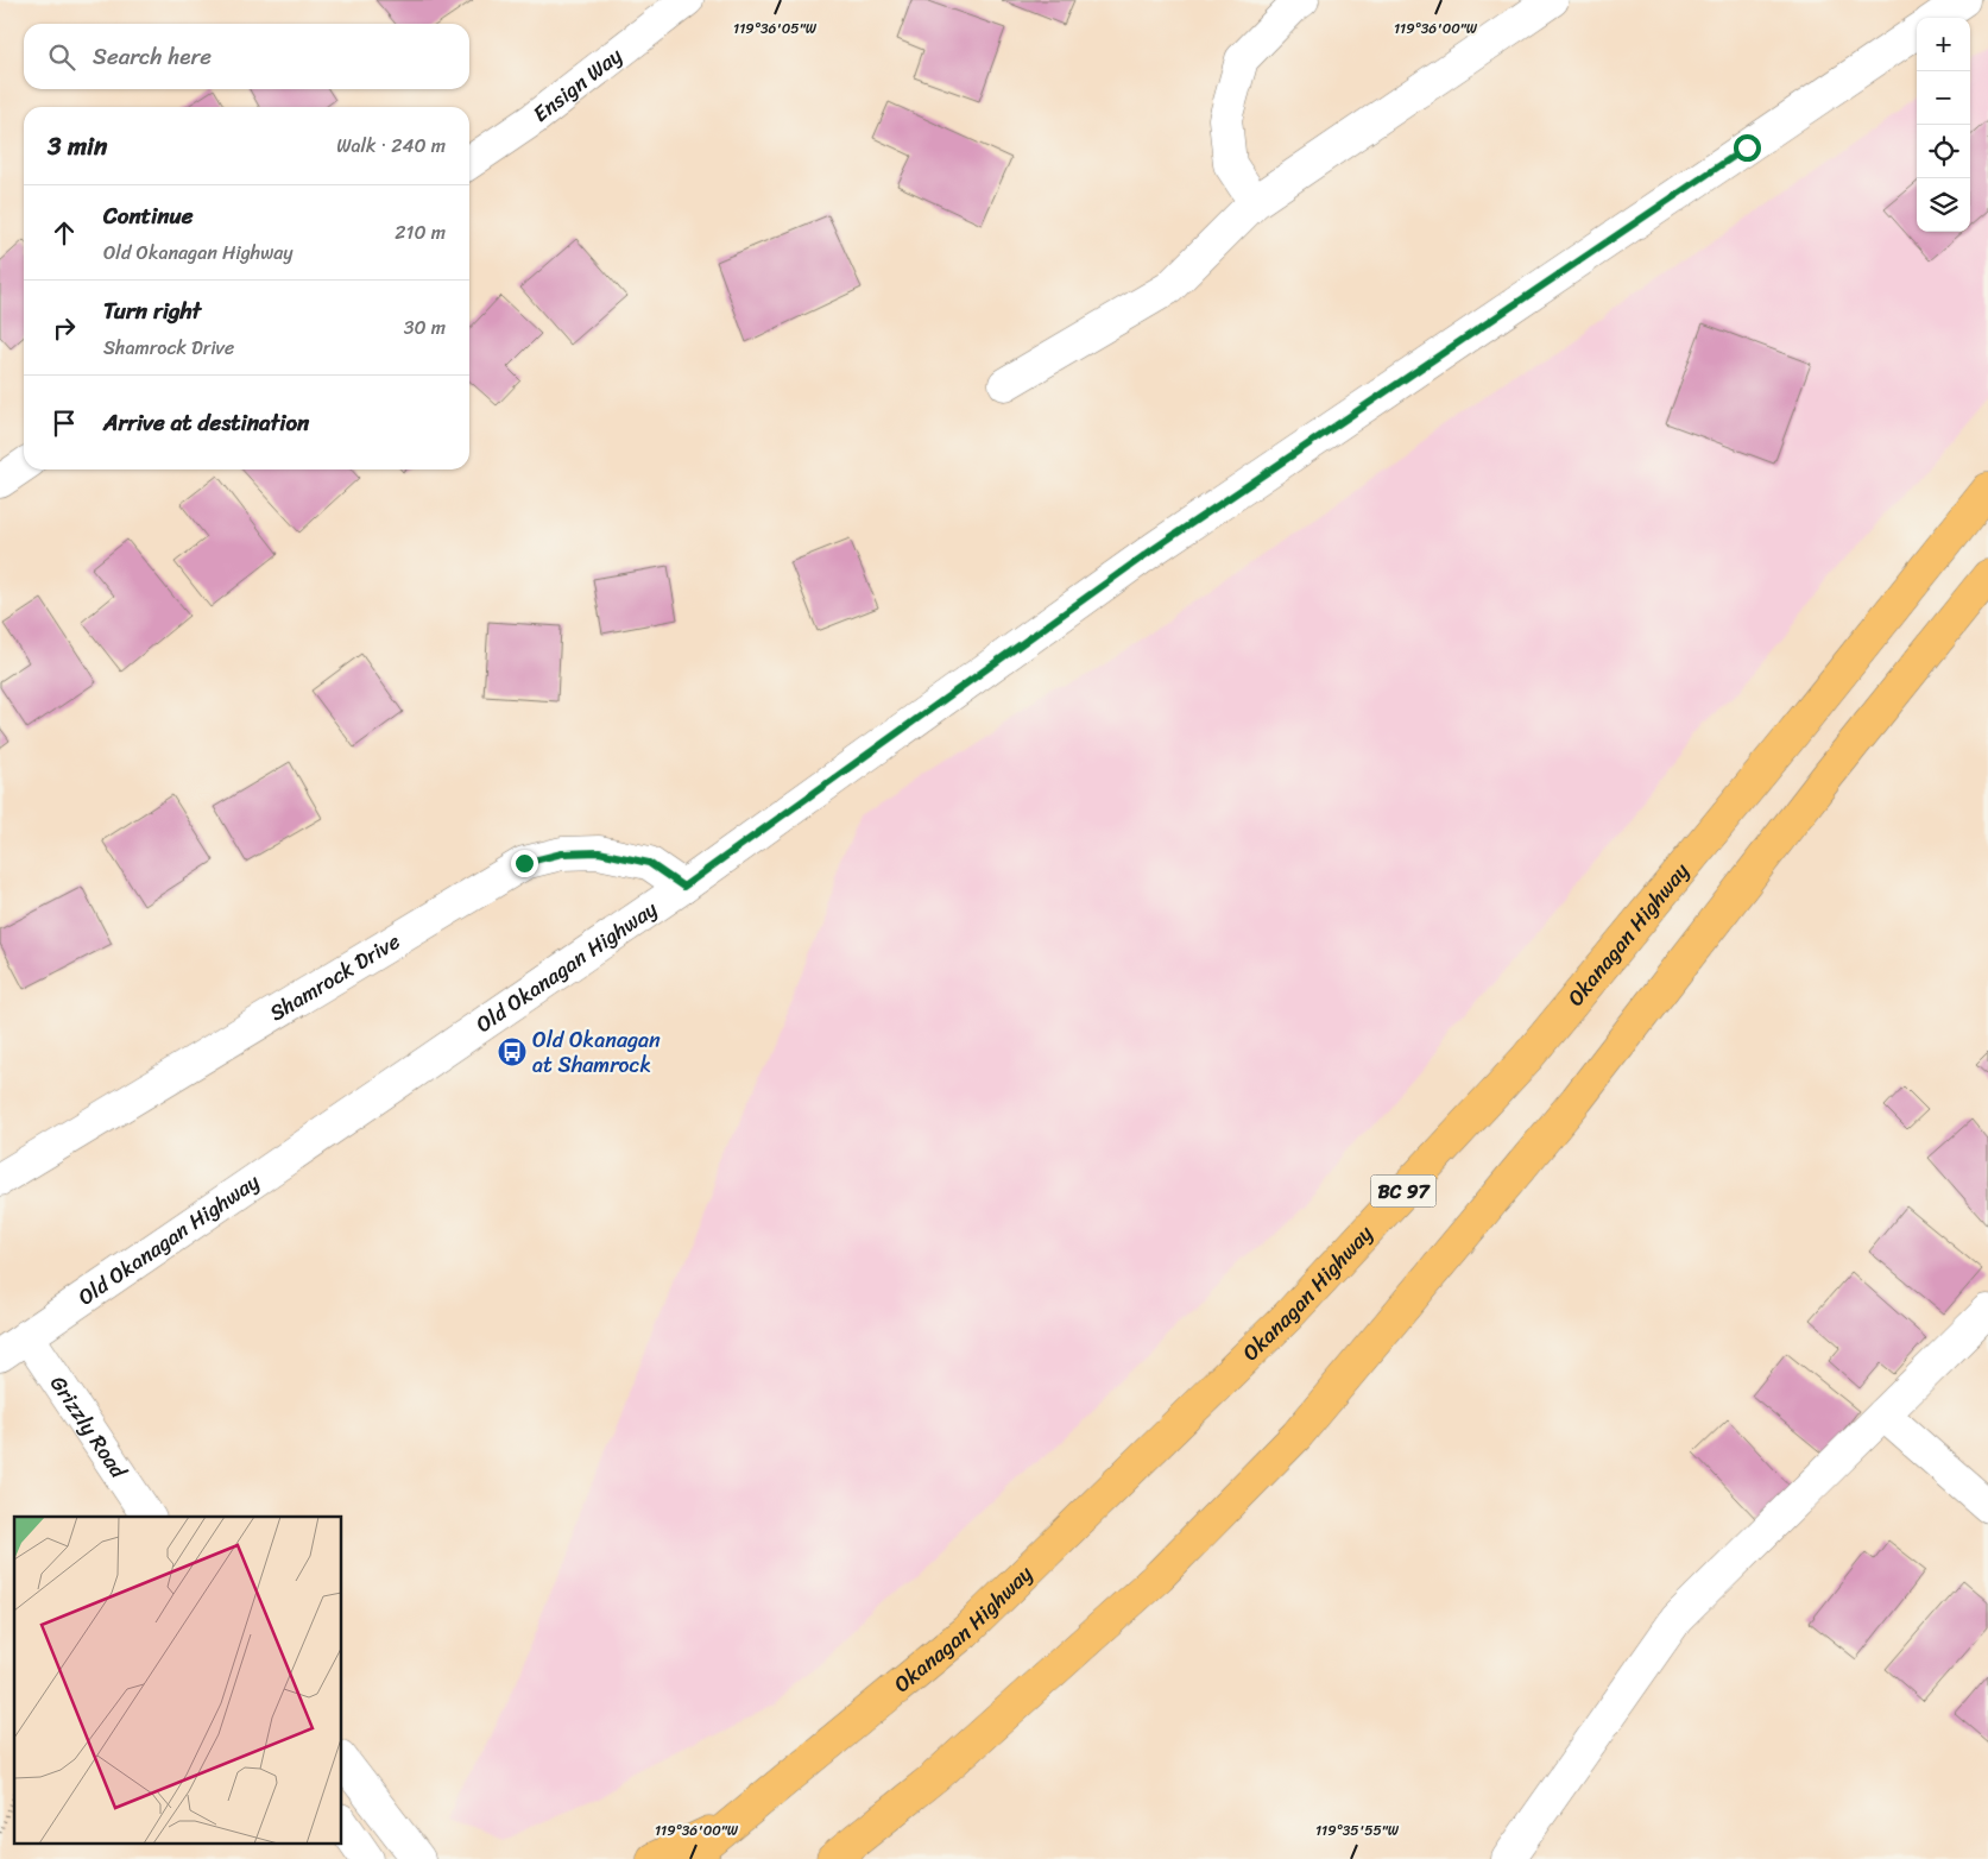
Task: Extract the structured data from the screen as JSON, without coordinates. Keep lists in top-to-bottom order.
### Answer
{
  "streets": {
    "highway": ["Okanagan Highway", "BC 97"],
    "street": [
      "Ensign Way",
      "Old Okanagan Highway",
      "Shamrock Drive",
      "Grizzly Road"
    ]
  },
  "crossings": [
    ["Old Okanagan Highway", "Shamrock Drive"],
    ["Old Okanagan Highway", "Grizzly Road"]
  ],
  "places": {
    "bus stop": ["Old Okanagan at Shamrock"]
  },
  "page": {
    "map_buttons": ["+", "−"],
    "search": "Search here",
    "heading": ["3 min", "Walk · 240 m"],
    "list": [
      ["Continue", "Old Okanagan Highway", "210 m"],
      ["Turn right", "Shamrock Drive", "30 m"],
      "Arrive at destination"
    ]
  },
  "coordinates": ["119°36'05\"W", "119°36'00\"W", "119°35'55\"W"]
}
